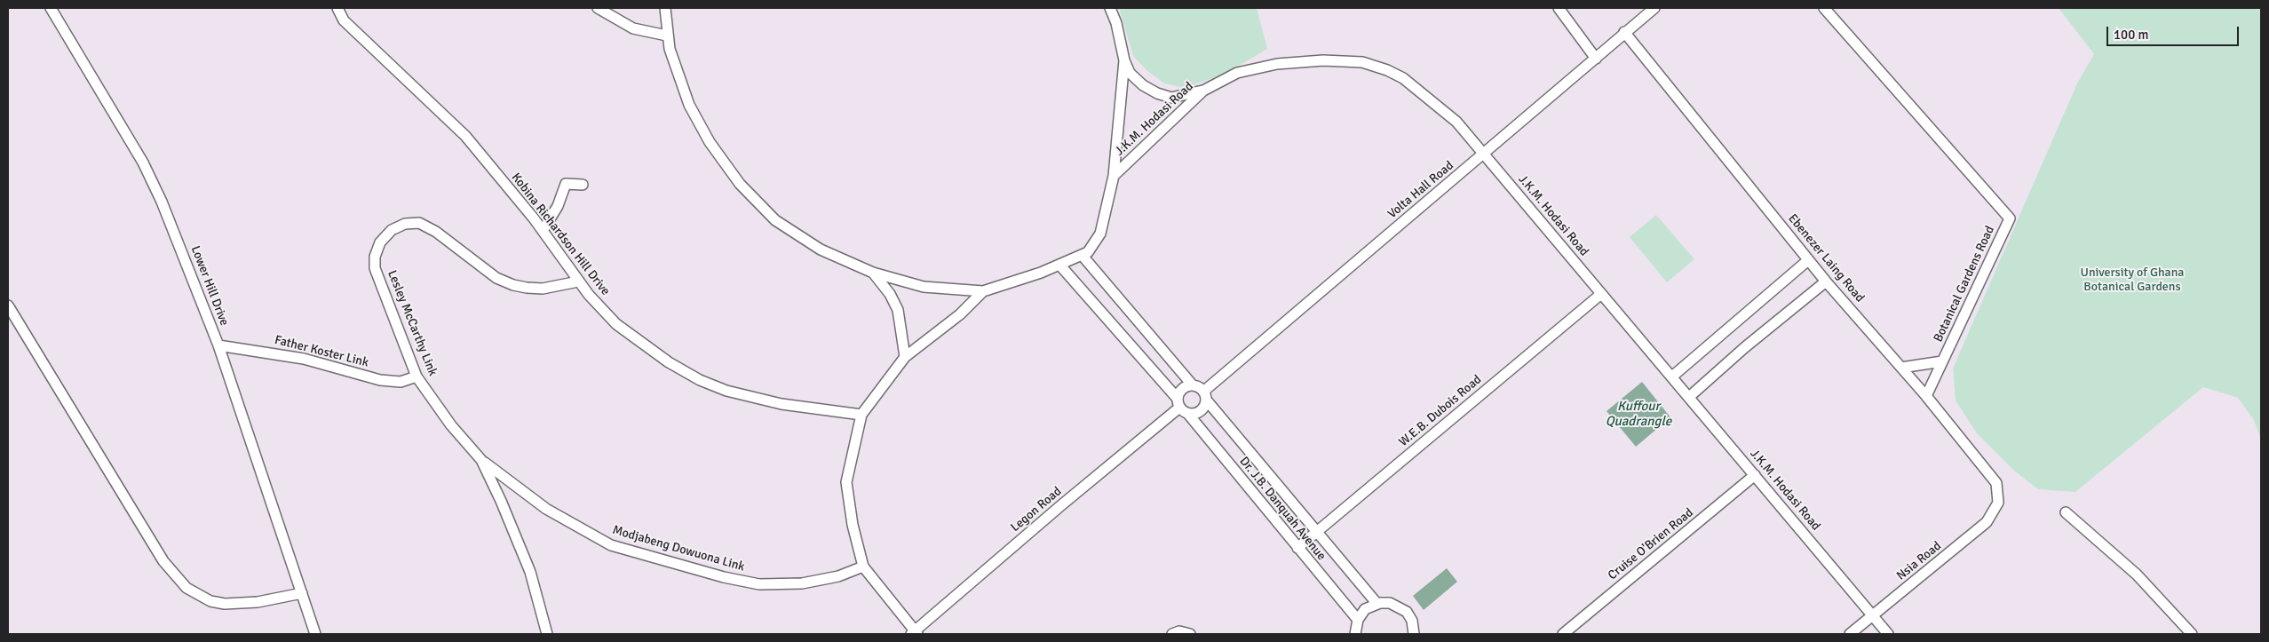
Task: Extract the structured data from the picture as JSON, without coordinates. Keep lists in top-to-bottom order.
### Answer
{
  "streets": {
    "street": [
      "J.K.M. Hodasi Road",
      "Volta Hall Road",
      "Kobina Richardson Hill Drive",
      "Ebenezer Laing Road",
      "Botanical Gardens Road",
      "Lower Hill Drive",
      "Lesley McCarthy Link",
      "Father Koster Link",
      "W.E.B. Dubois Road",
      "Dr. J.B. Danquah Avenue",
      "Legon Road",
      "Cruise O'Brien Road",
      "Modjabeng Dowuona Link",
      "Nsia Road"
    ]
  },
  "crossings": [
    ["J.K.M. Hodasi Road", "Volta Hall Road"],
    ["J.K.M. Hodasi Road", "W.E.B. Dubois Road"],
    ["J.K.M. Hodasi Road", "Cruise O'Brien Road"],
    ["J.K.M. Hodasi Road", "Nsia Road"],
    ["Volta Hall Road", "Ebenezer Laing Road"],
    ["Volta Hall Road", "Dr. J.B. Danquah Avenue"],
    ["Volta Hall Road", "Legon Road"],
    ["Kobina Richardson Hill Drive", "Lesley McCarthy Link"],
    ["Ebenezer Laing Road", "Botanical Gardens Road"],
    ["Ebenezer Laing Road", "Nsia Road"],
    ["Lower Hill Drive", "Father Koster Link"],
    ["Lesley McCarthy Link", "Father Koster Link"],
    ["Lesley McCarthy Link", "Modjabeng Dowuona Link"],
    ["W.E.B. Dubois Road", "Dr. J.B. Danquah Avenue"],
    ["Dr. J.B. Danquah Avenue", "Legon Road"]
  ],
  "water": ["Kuffour Quadrangle"],
  "parks": ["University of Ghana Botanical Gardens"],
  "scale_bar": "100 m"
}
